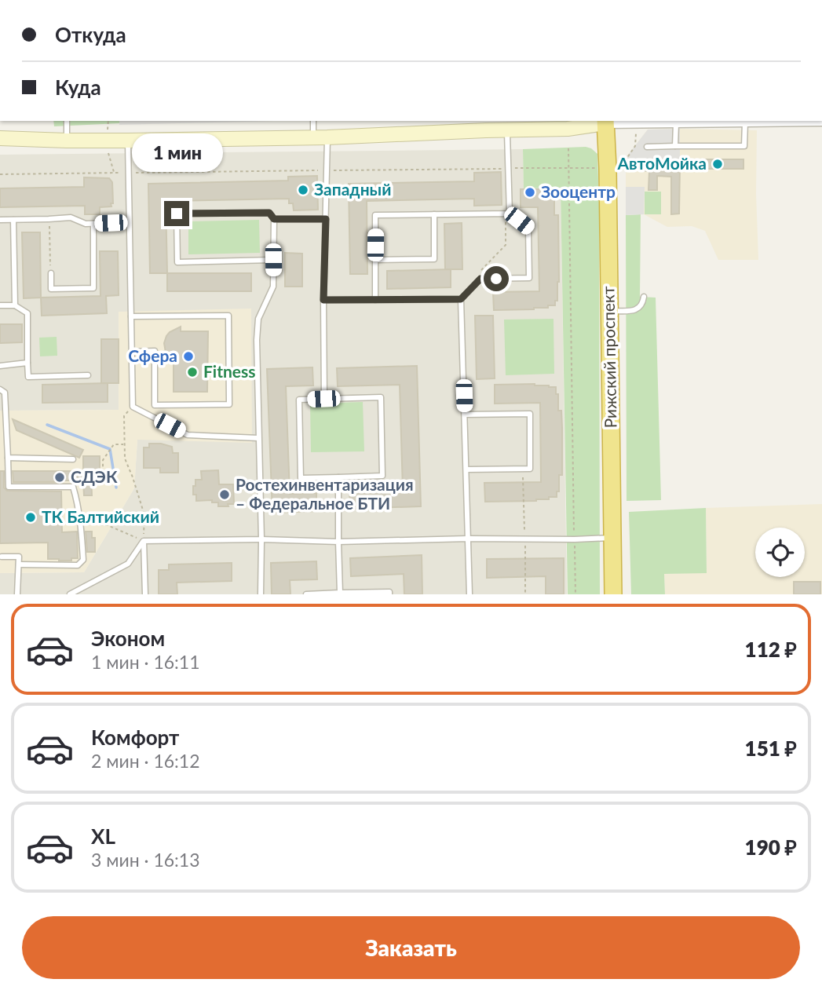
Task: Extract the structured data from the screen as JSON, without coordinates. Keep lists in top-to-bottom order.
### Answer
{
  "streets": {
    "highway": ["Рижский проспект"]
  },
  "places": [
    "АвтоМойка",
    "Западный",
    "Зооцентр",
    "Сфера",
    "Fitness",
    "СДЭК",
    "Ростехинвентаризация – Федеральное БТИ",
    "ТК Балтийский"
  ],
  "page": {
    "banner": ["Откуда", "Куда"],
    "bubble": "1 мин",
    "list": [
      {
        "name": "Эконом",
        "note": "1 мин · 16:11",
        "value": "112 ₽"
      },
      {
        "name": "Комфорт",
        "note": "2 мин · 16:12",
        "value": "151 ₽"
      },
      {
        "name": "XL",
        "note": "3 мин · 16:13",
        "value": "190 ₽"
      }
    ],
    "buttons": "Заказать"
  }
}
